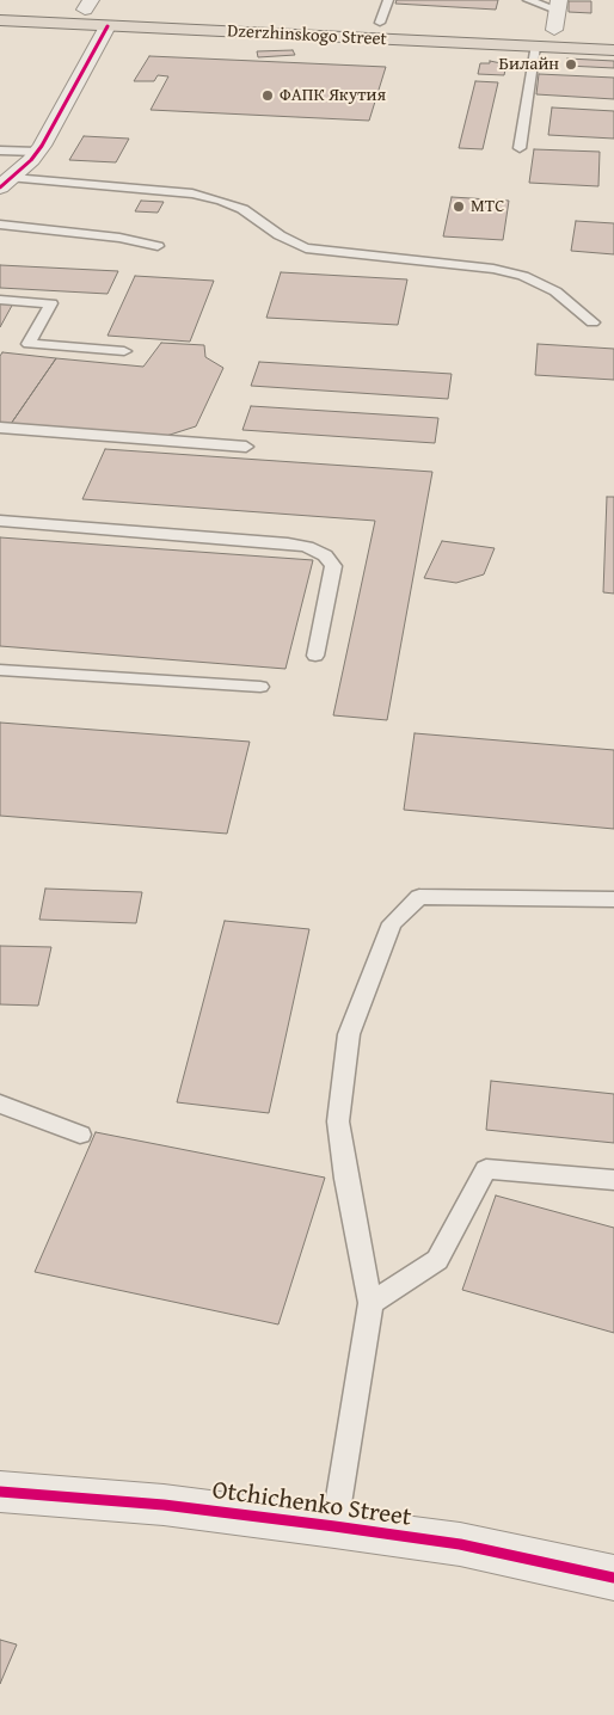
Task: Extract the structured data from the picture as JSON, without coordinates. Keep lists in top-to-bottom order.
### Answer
{
  "streets": {
    "main road": ["Dzerzhinskogo Street"],
    "street": ["Otchichenko Street"]
  },
  "places": ["Билайн", "ФАПК Якутия", "МТС"]
}
